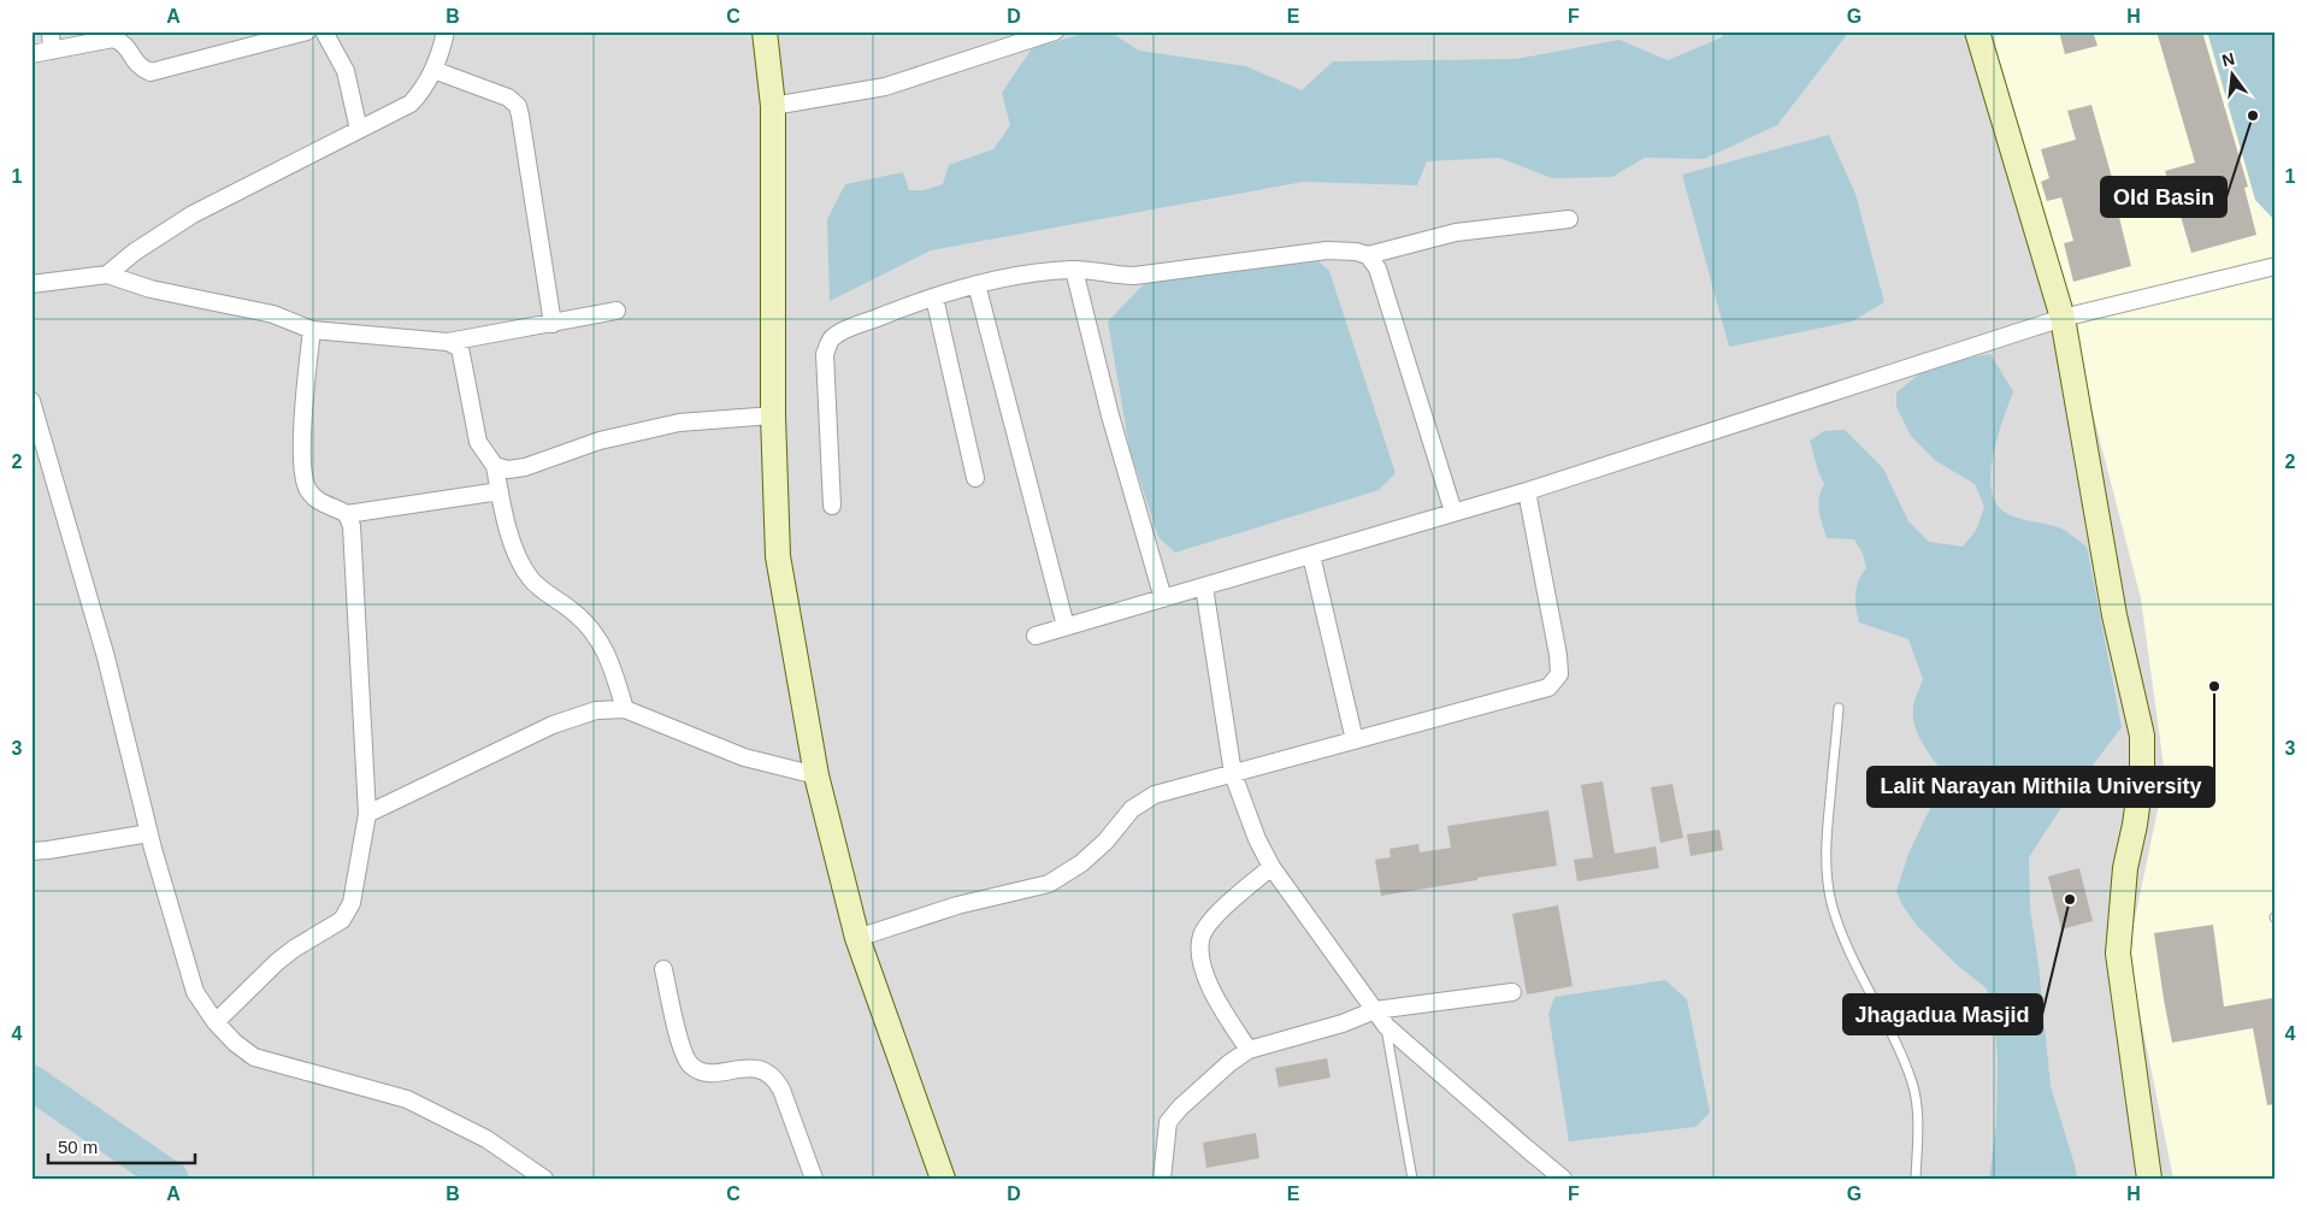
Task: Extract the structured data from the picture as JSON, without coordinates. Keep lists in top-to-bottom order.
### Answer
{
  "places": ["Old Basin", "Lalit Narayan Mithila University", "Jhagadua Masjid"],
  "scale_bar": "50 m",
  "north": "top",
  "grid": {
    "columns": [
      "A",
      "B",
      "C",
      "D",
      "E",
      "F",
      "G",
      "H"
    ],
    "rows": [
      "1",
      "2",
      "3",
      "4"
    ]
  }
}
